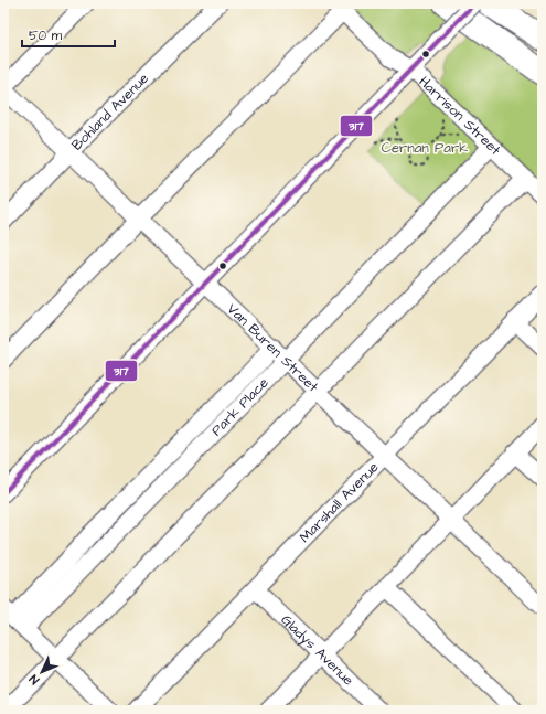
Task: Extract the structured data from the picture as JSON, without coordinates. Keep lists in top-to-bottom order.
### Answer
{
  "streets": {
    "street": [
      "Bohland Avenue",
      "Harrison Street",
      "Van Buren Street",
      "Park Place",
      "Marshall Avenue",
      "Gladys Avenue"
    ]
  },
  "crossings": [
    ["Bohland Avenue", "Van Buren Street"],
    ["Harrison Street", "Park Place"],
    ["Van Buren Street", "Park Place"],
    ["Van Buren Street", "Marshall Avenue"],
    ["Marshall Avenue", "Gladys Avenue"]
  ],
  "parks": ["Cernan Park"],
  "lines": ["transit line 317"],
  "scale_bar": "50 m",
  "north": "bottom left"
}
